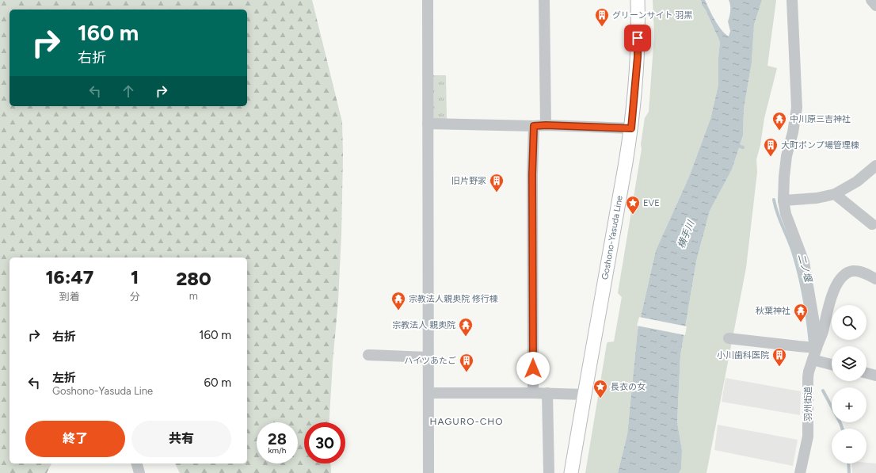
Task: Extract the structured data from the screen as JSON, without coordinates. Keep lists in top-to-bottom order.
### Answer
{
  "streets": {
    "main road": ["Goshono-Yasuda Line"],
    "street": ["羽州街道"]
  },
  "districts": ["HAGURO-CHO"],
  "water": ["横手川", "二ノ堰"],
  "places": {
    "building": [
      "グリーンサイト 羽黒",
      "大町ポンプ場管理棟",
      "旧片野家",
      "小川歯科医院",
      "ハイツあたご"
    ],
    "temple": [
      "中川原三吉神社",
      "宗教法人親奥院 修行棟",
      "秋葉神社",
      "宗教法人 親奥院"
    ],
    "place": ["EVE", "長衣の女"]
  },
  "page": {
    "turn": ["160 m", "右折"],
    "eta": [
      "16:47",
      "到着",
      "1",
      "分",
      "280",
      "m"
    ],
    "map_buttons": ["+", "−"],
    "list": [
      {
        "name": "右折",
        "value": "160 m"
      },
      {
        "name": "左折",
        "note": "Goshono-Yasuda Line",
        "value": "60 m"
      }
    ],
    "buttons": ["終了", "共有"],
    "speed": "28 km/h",
    "limit": "30"
  }
}
